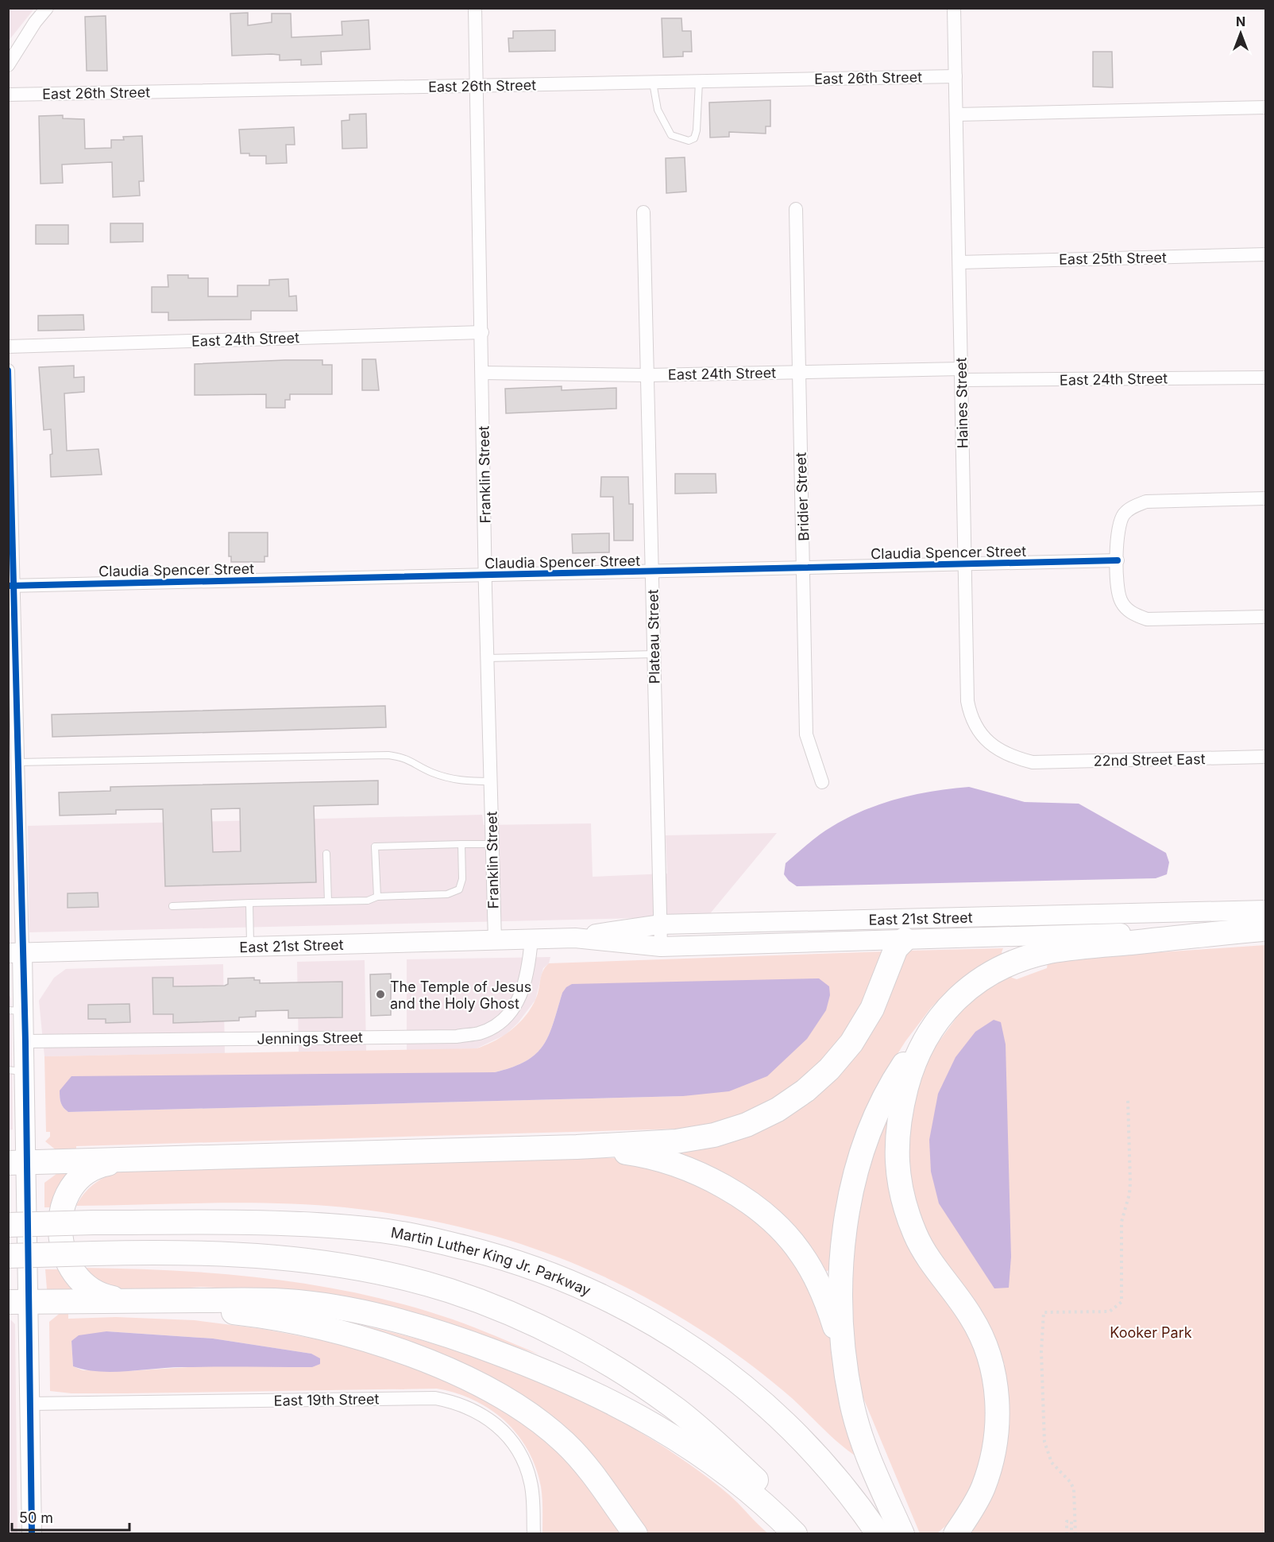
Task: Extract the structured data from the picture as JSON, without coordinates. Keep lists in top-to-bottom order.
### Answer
{
  "streets": {
    "highway": ["Martin Luther King Jr. Parkway"],
    "main road": ["East 21st Street"],
    "street": [
      "East 26th Street",
      "East 25th Street",
      "East 24th Street",
      "Haines Street",
      "Franklin Street",
      "Bridier Street",
      "Claudia Spencer Street",
      "Plateau Street",
      "22nd Street East",
      "Jennings Street",
      "East 19th Street"
    ]
  },
  "crossings": [
    ["East 26th Street", "Haines Street"],
    ["East 26th Street", "Franklin Street"],
    ["East 25th Street", "Haines Street"],
    ["East 24th Street", "Haines Street"],
    ["East 24th Street", "Franklin Street"],
    ["East 24th Street", "Bridier Street"],
    ["East 24th Street", "Plateau Street"],
    ["Haines Street", "Claudia Spencer Street"],
    ["Haines Street", "22nd Street East"],
    ["Franklin Street", "Claudia Spencer Street"],
    ["Franklin Street", "East 21st Street"],
    ["Bridier Street", "Claudia Spencer Street"],
    ["Claudia Spencer Street", "Plateau Street"],
    ["Plateau Street", "East 21st Street"],
    ["East 21st Street", "Jennings Street"]
  ],
  "parks": ["Kooker Park"],
  "places": ["The Temple of Jesus and the Holy Ghost"],
  "scale_bar": "50 m",
  "north": "top"
}
